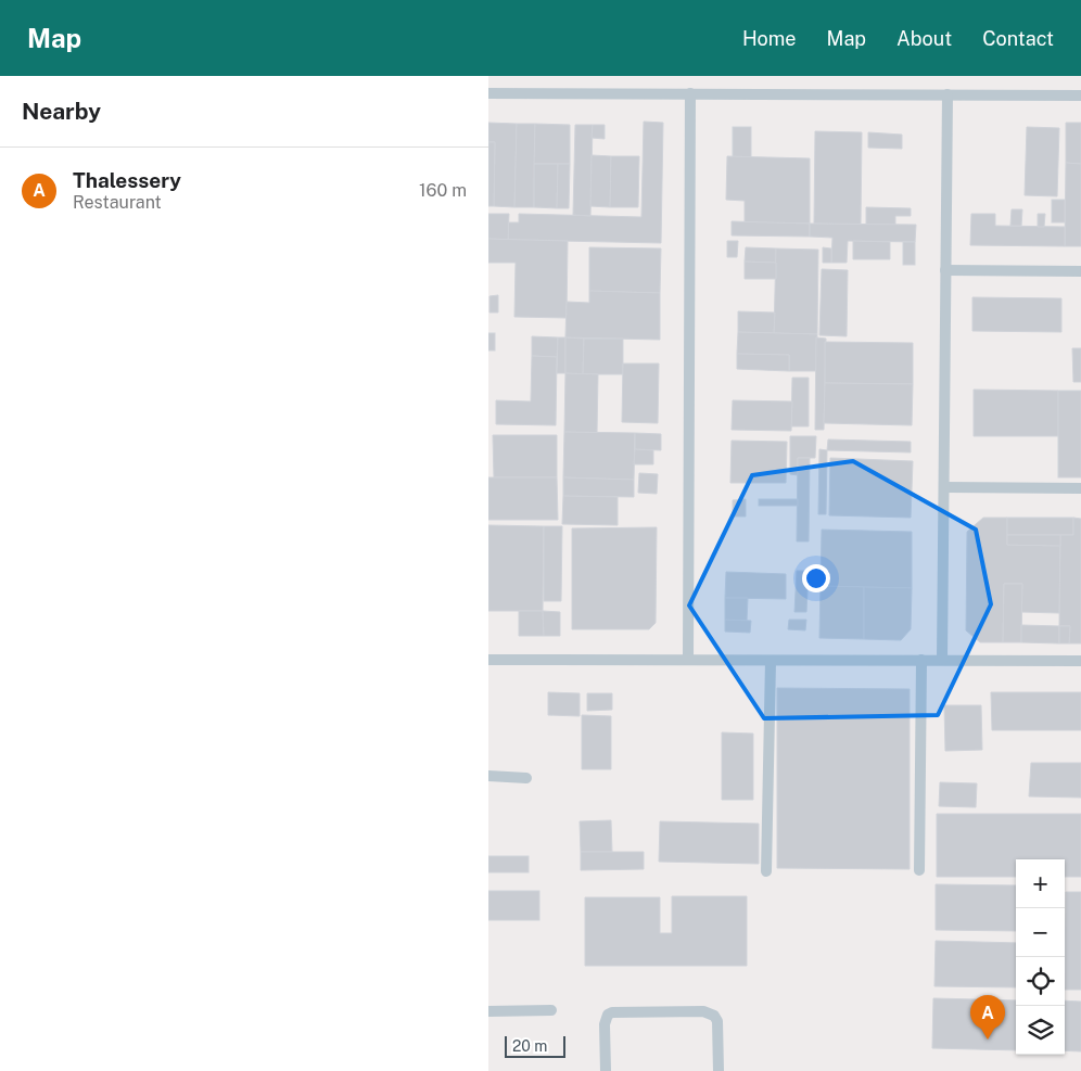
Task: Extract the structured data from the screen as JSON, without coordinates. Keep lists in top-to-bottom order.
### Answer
{
  "scale_bar": "20 m",
  "page": {
    "header": "Map",
    "nav": [
      "Home",
      "Map",
      "About",
      "Contact"
    ],
    "heading": "Nearby",
    "list": [
      {
        "mark": "A",
        "name": "Thalessery",
        "note": "Restaurant",
        "value": "160 m"
      }
    ],
    "map_buttons": ["+", "−"],
    "pins": "A",
    "scale": "20 m"
  }
}
